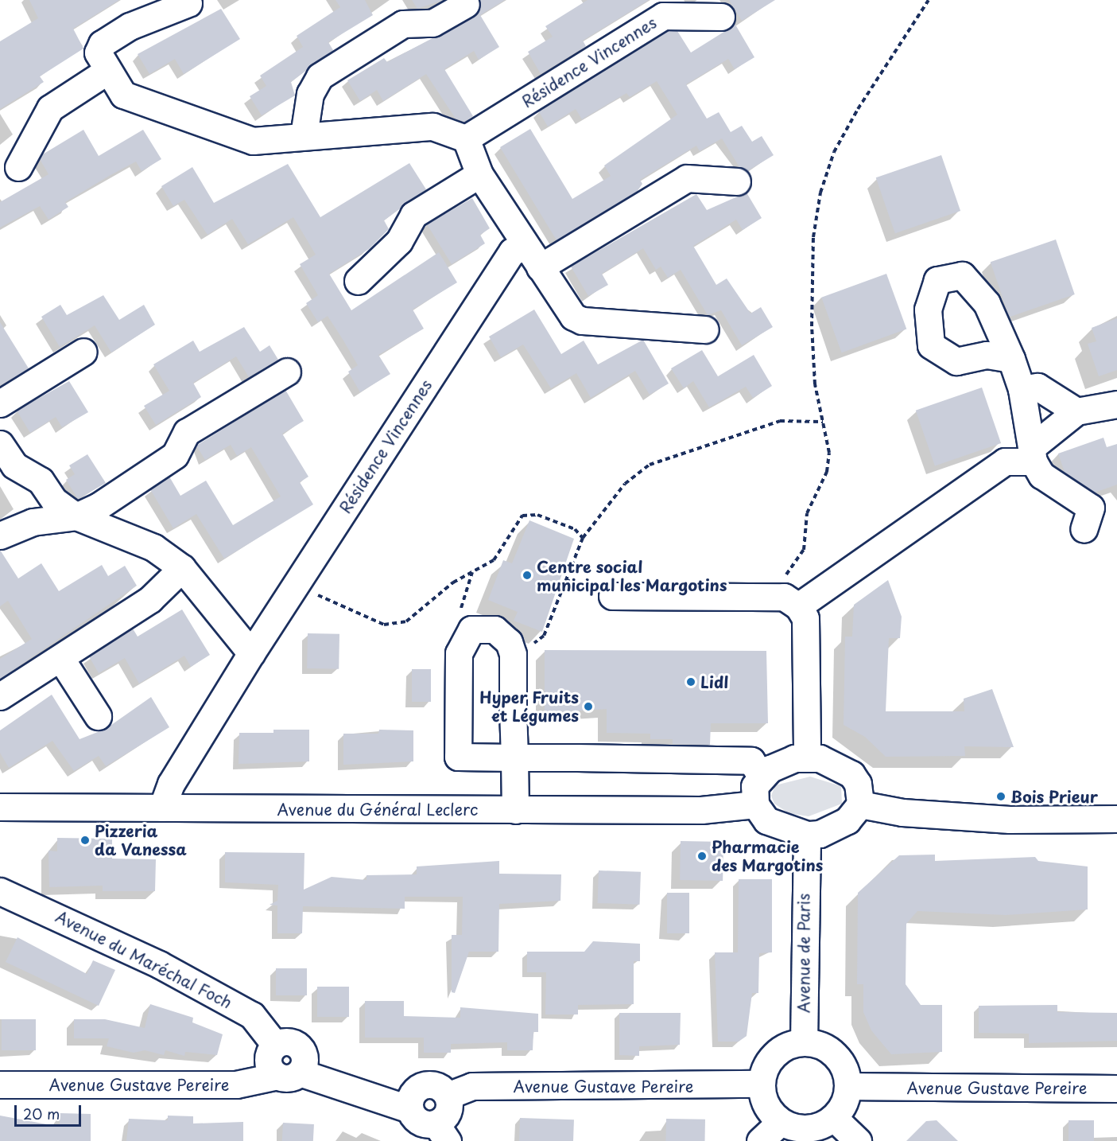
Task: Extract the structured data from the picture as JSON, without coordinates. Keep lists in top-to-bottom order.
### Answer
{
  "streets": {
    "street": [
      "Résidence Vincennes",
      "Avenue du Général Leclerc",
      "Avenue de Paris",
      "Avenue du Maréchal Foch",
      "Avenue Gustave Pereire"
    ]
  },
  "crossings": [
    ["Résidence Vincennes", "Avenue du Général Leclerc"],
    ["Avenue du Général Leclerc", "Avenue de Paris"],
    ["Avenue de Paris", "Avenue Gustave Pereire"],
    ["Avenue du Maréchal Foch", "Avenue Gustave Pereire"]
  ],
  "places": [
    "Centre social municipal les Margotins",
    "Lidl",
    "Hyper Fruits et Légumes",
    "Bois Prieur",
    "Pizzeria da Vanessa",
    "Pharmacie des Margotins"
  ],
  "scale_bar": "20 m"
}
